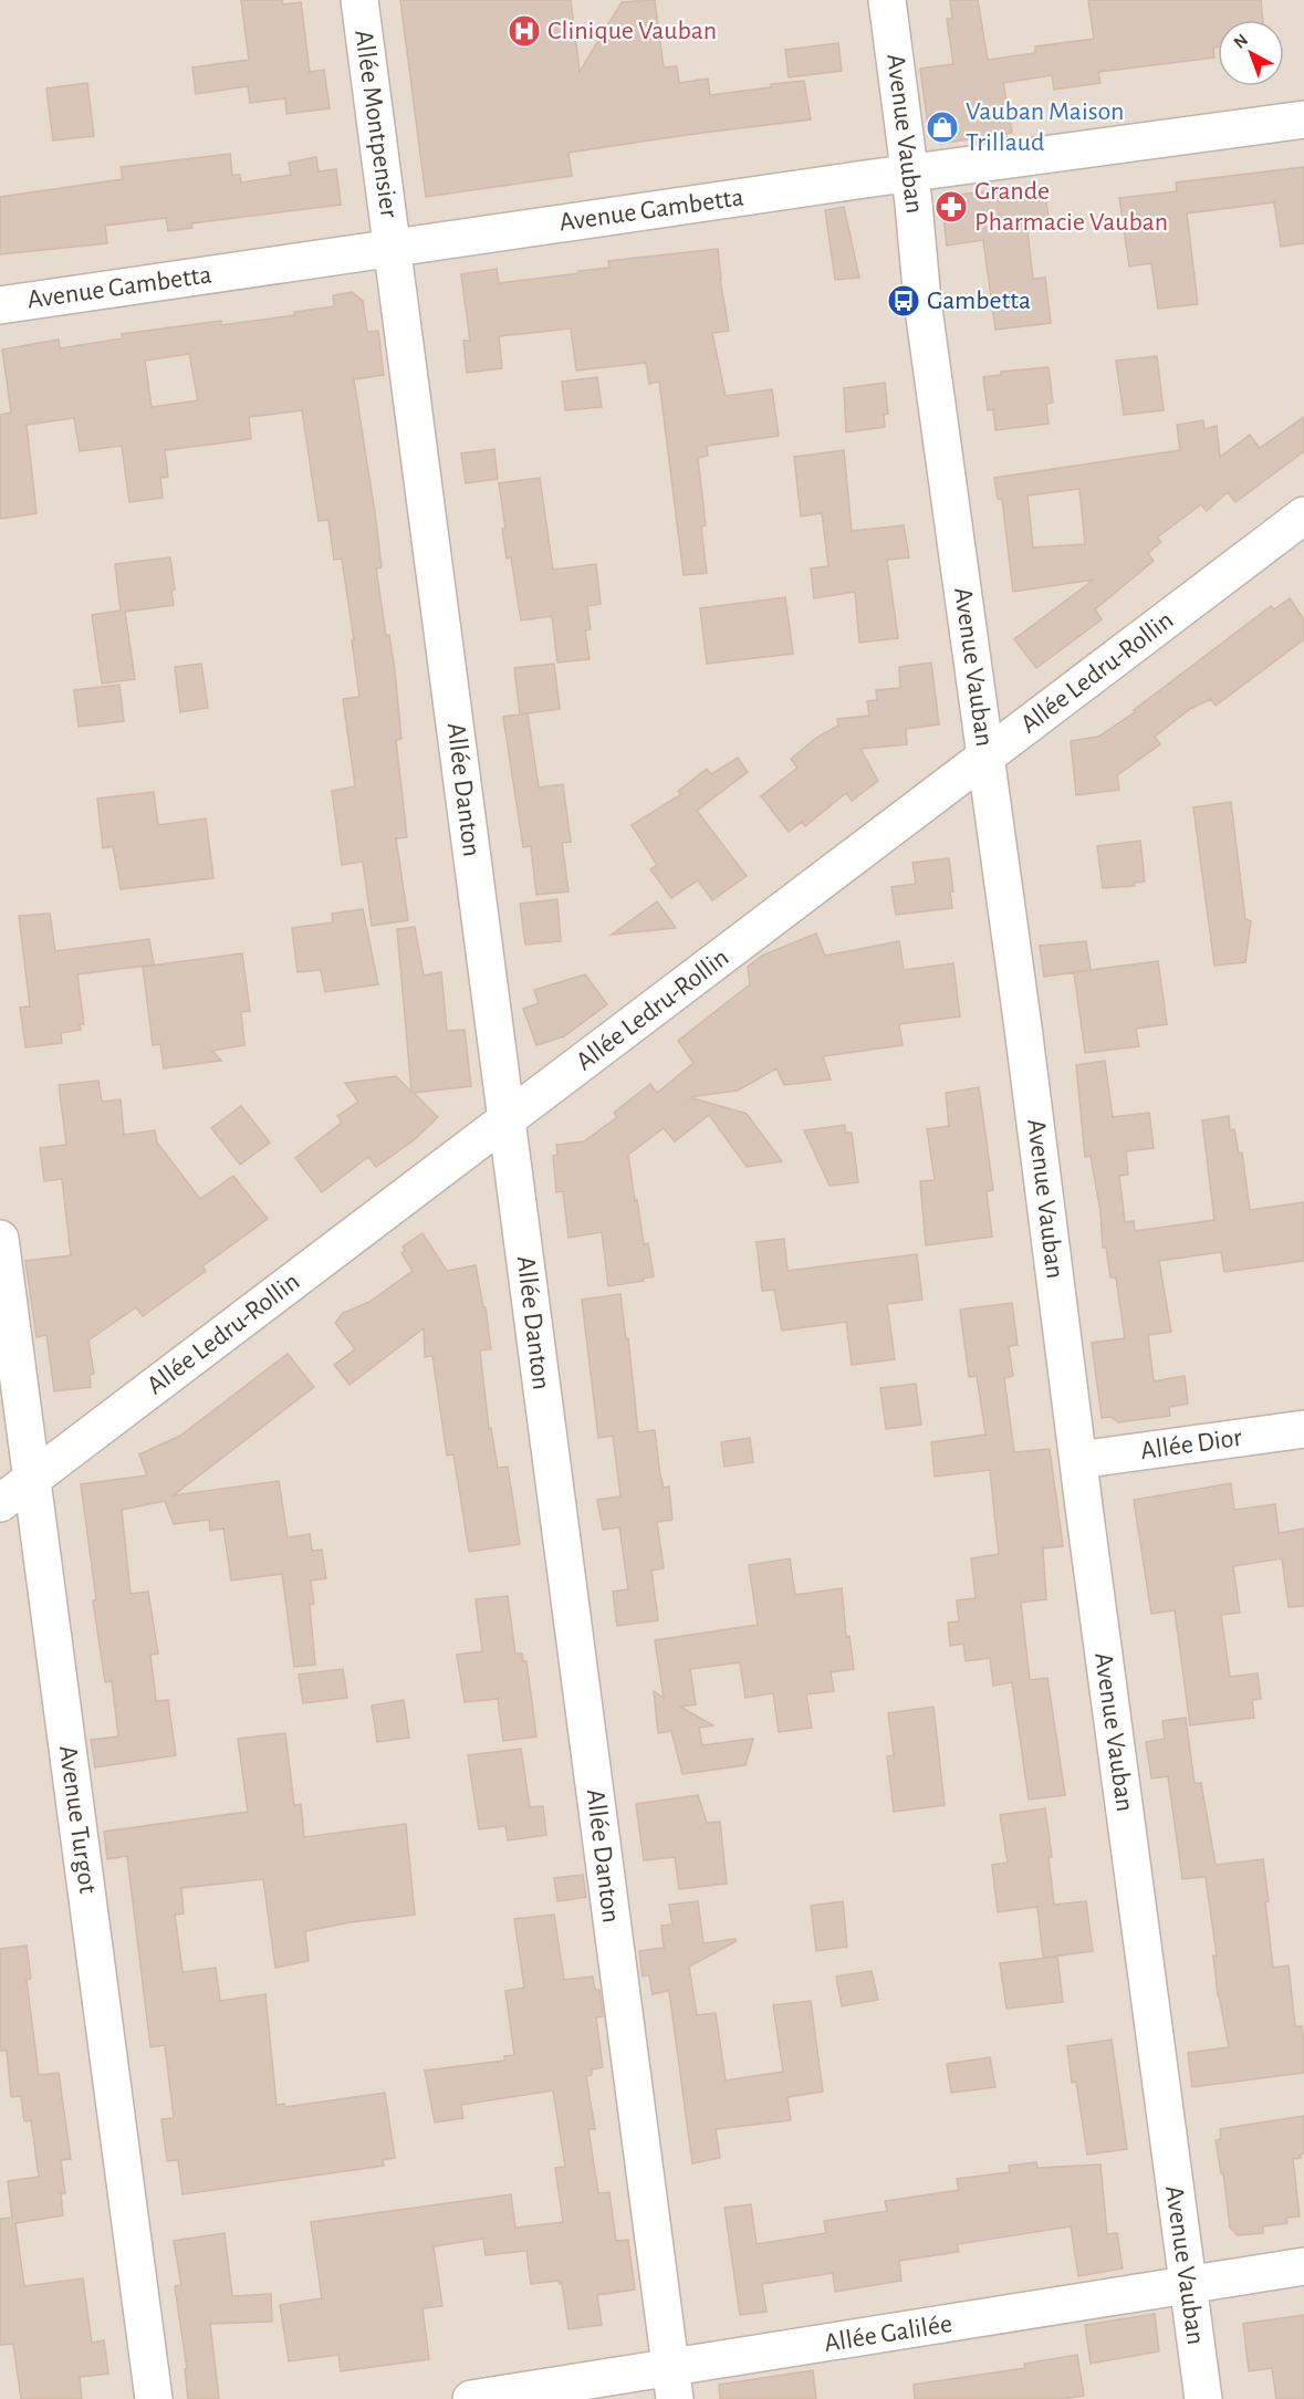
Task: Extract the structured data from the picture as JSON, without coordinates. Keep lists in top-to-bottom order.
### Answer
{
  "streets": {
    "street": [
      "Allée Montpensier",
      "Avenue Vauban",
      "Avenue Gambetta",
      "Allée Ledru-Rollin",
      "Allée Danton",
      "Allée Dior",
      "Avenue Turgot",
      "Allée Galilée"
    ]
  },
  "crossings": [
    ["Allée Montpensier", "Avenue Gambetta"],
    ["Allée Montpensier", "Allée Danton"],
    ["Avenue Vauban", "Avenue Gambetta"],
    ["Avenue Vauban", "Allée Ledru-Rollin"],
    ["Avenue Vauban", "Allée Dior"],
    ["Avenue Vauban", "Allée Galilée"],
    ["Avenue Gambetta", "Allée Danton"],
    ["Allée Ledru-Rollin", "Allée Danton"],
    ["Allée Ledru-Rollin", "Avenue Turgot"],
    ["Allée Danton", "Allée Galilée"]
  ],
  "places": {
    "hospital": ["Clinique Vauban"],
    "shop": ["Vauban Maison Trillaud"],
    "pharmacy": ["Grande Pharmacie Vauban"],
    "bus stop": ["Gambetta"]
  },
  "north": "top left"
}
